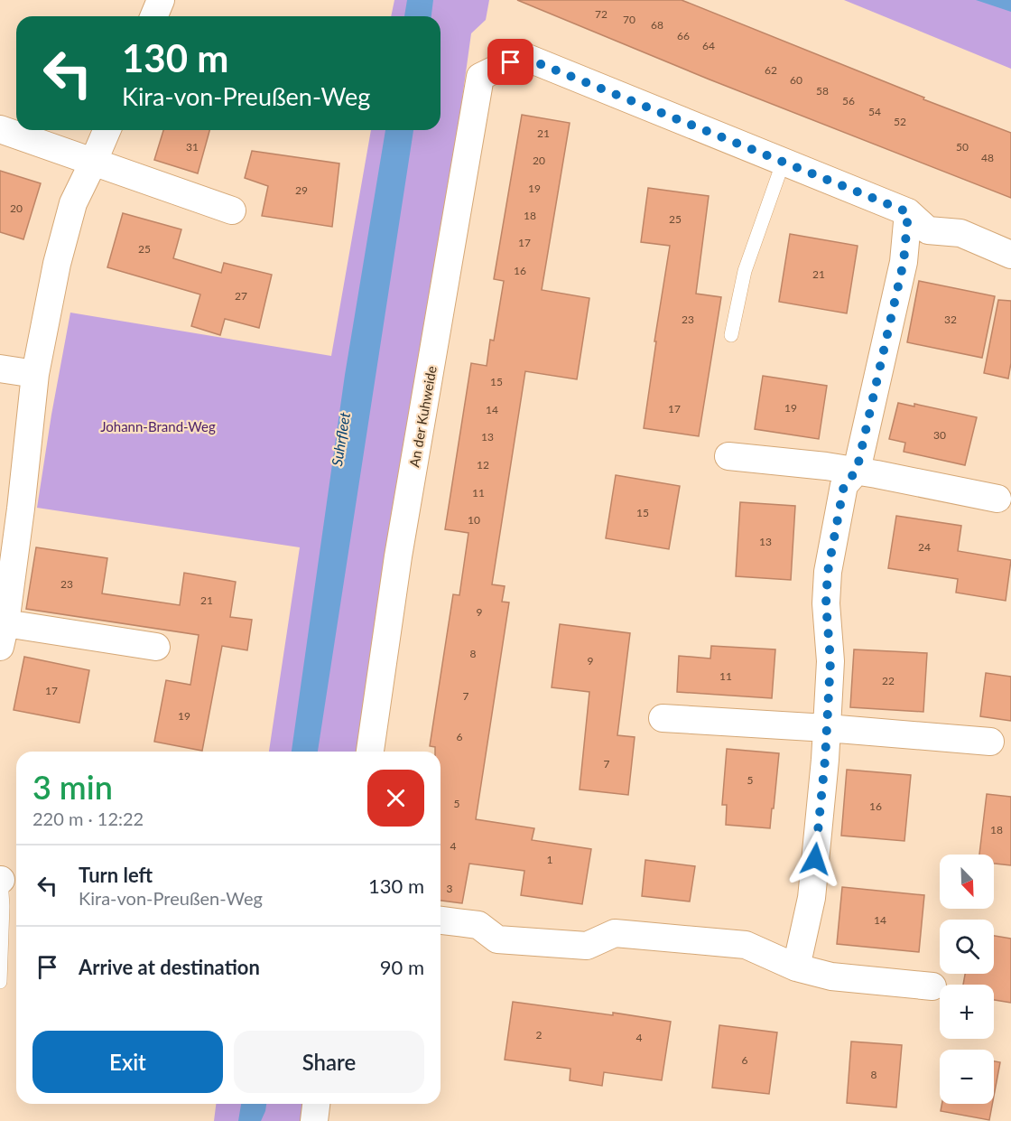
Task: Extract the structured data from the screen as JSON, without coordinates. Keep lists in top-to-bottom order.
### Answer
{
  "streets": {
    "street": ["An der Kuhweide"]
  },
  "water": ["Suhrfleet"],
  "parks": ["Johann-Brand-Weg"],
  "house_numbers": [
    "72",
    "70",
    "68",
    "66",
    "64",
    "62",
    "60",
    "58",
    "56",
    "54",
    "52",
    "21",
    "31",
    "50",
    "48",
    "20",
    "19",
    "29",
    "20",
    "18",
    "25",
    "17",
    "25",
    "16",
    "21",
    "27",
    "23",
    "32",
    "15",
    "19",
    "17",
    "14",
    "30",
    "13",
    "12",
    "11",
    "15",
    "10",
    "13",
    "24",
    "23",
    "21",
    "9",
    "8",
    "9",
    "11",
    "22",
    "17",
    "7",
    "19",
    "6",
    "7",
    "5",
    "5",
    "16",
    "18",
    "4",
    "1",
    "3",
    "14",
    "2",
    "4",
    "6",
    "8"
  ],
  "north": "bottom right",
  "page": {
    "turn": ["130 m", "Kira-von-Preußen-Weg"],
    "heading": ["3 min", "220 m · 12:22"],
    "list": [
      {
        "name": "Turn left",
        "note": "Kira-von-Preußen-Weg",
        "value": "130 m"
      },
      {
        "name": "Arrive at destination",
        "value": "90 m"
      }
    ],
    "map_buttons": ["+", "−"],
    "buttons": ["Exit", "Share"]
  }
}
